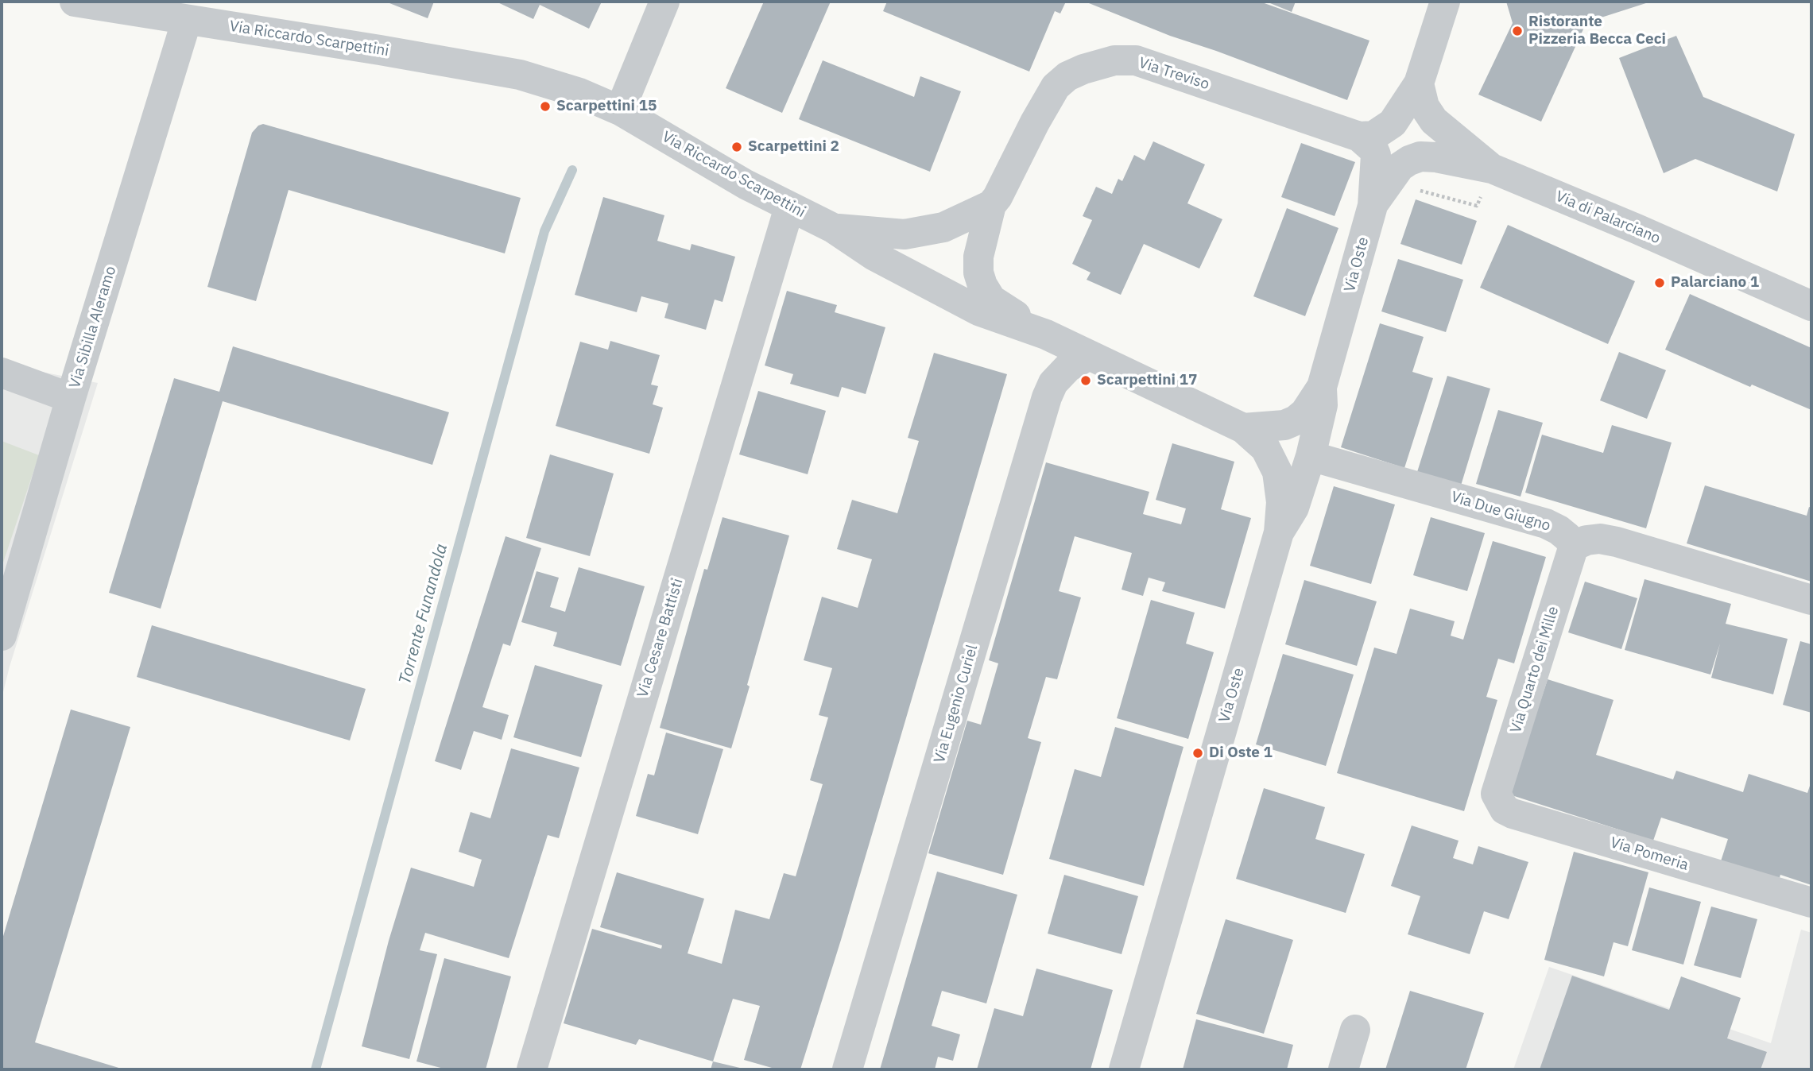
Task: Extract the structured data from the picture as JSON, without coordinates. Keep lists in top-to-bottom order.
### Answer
{
  "streets": {
    "street": [
      "Via Riccardo Scarpettini",
      "Via Treviso",
      "Via di Palarciano",
      "Via Oste",
      "Via Sibilla Aleramo",
      "Via Due Giugno",
      "Via Cesare Battisti",
      "Via Quarto dei Mille",
      "Via Eugenio Curiel",
      "Via Pomeria"
    ]
  },
  "crossings": [
    ["Via Riccardo Scarpettini", "Via Treviso"],
    ["Via Riccardo Scarpettini", "Via Oste"],
    ["Via Riccardo Scarpettini", "Via Sibilla Aleramo"],
    ["Via Riccardo Scarpettini", "Via Cesare Battisti"],
    ["Via Riccardo Scarpettini", "Via Eugenio Curiel"],
    ["Via Treviso", "Via Oste"],
    ["Via di Palarciano", "Via Oste"],
    ["Via Oste", "Via Due Giugno"],
    ["Via Due Giugno", "Via Quarto dei Mille"],
    ["Via Quarto dei Mille", "Via Pomeria"]
  ],
  "water": ["Torrente Funandola"],
  "places": [
    "Ristorante Pizzeria Becca Ceci",
    "Scarpettini 15",
    "Scarpettini 2",
    "Palarciano 1",
    "Scarpettini 17",
    "Di Oste 1"
  ]
}
